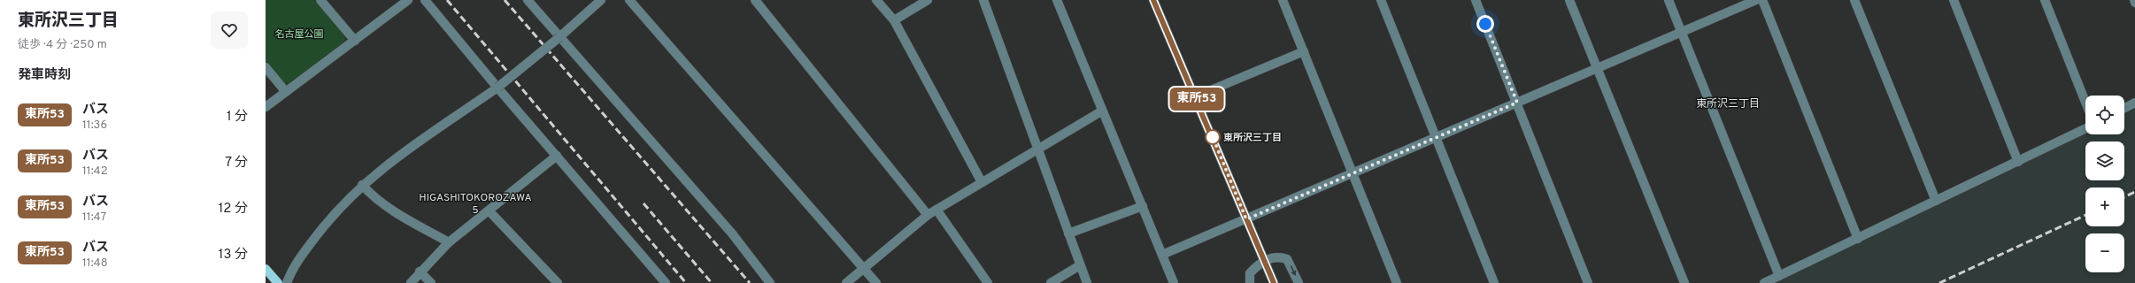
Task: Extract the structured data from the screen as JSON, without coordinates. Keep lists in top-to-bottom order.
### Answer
{
  "districts": ["東所沢三丁目", "HIGASHITOKOROZAWA 5"],
  "parks": ["名古屋公園"],
  "places": ["東所沢三丁目"],
  "lines": ["bus line 東所53"],
  "page": {
    "heading": [
      ["東所沢三丁目", "徒歩 · 4 分 · 250 m"],
      "発車時刻"
    ],
    "on_map": "東所53",
    "list": [
      {
        "mark": "東所53",
        "name": "バス",
        "note": "11:36",
        "value": "1 分"
      },
      {
        "mark": "東所53",
        "name": "バス",
        "note": "11:42",
        "value": "7 分"
      },
      {
        "mark": "東所53",
        "name": "バス",
        "note": "11:47",
        "value": "12 分"
      },
      {
        "mark": "東所53",
        "name": "バス",
        "note": "11:48",
        "value": "13 分"
      }
    ],
    "map_buttons": ["+", "−"]
  }
}
